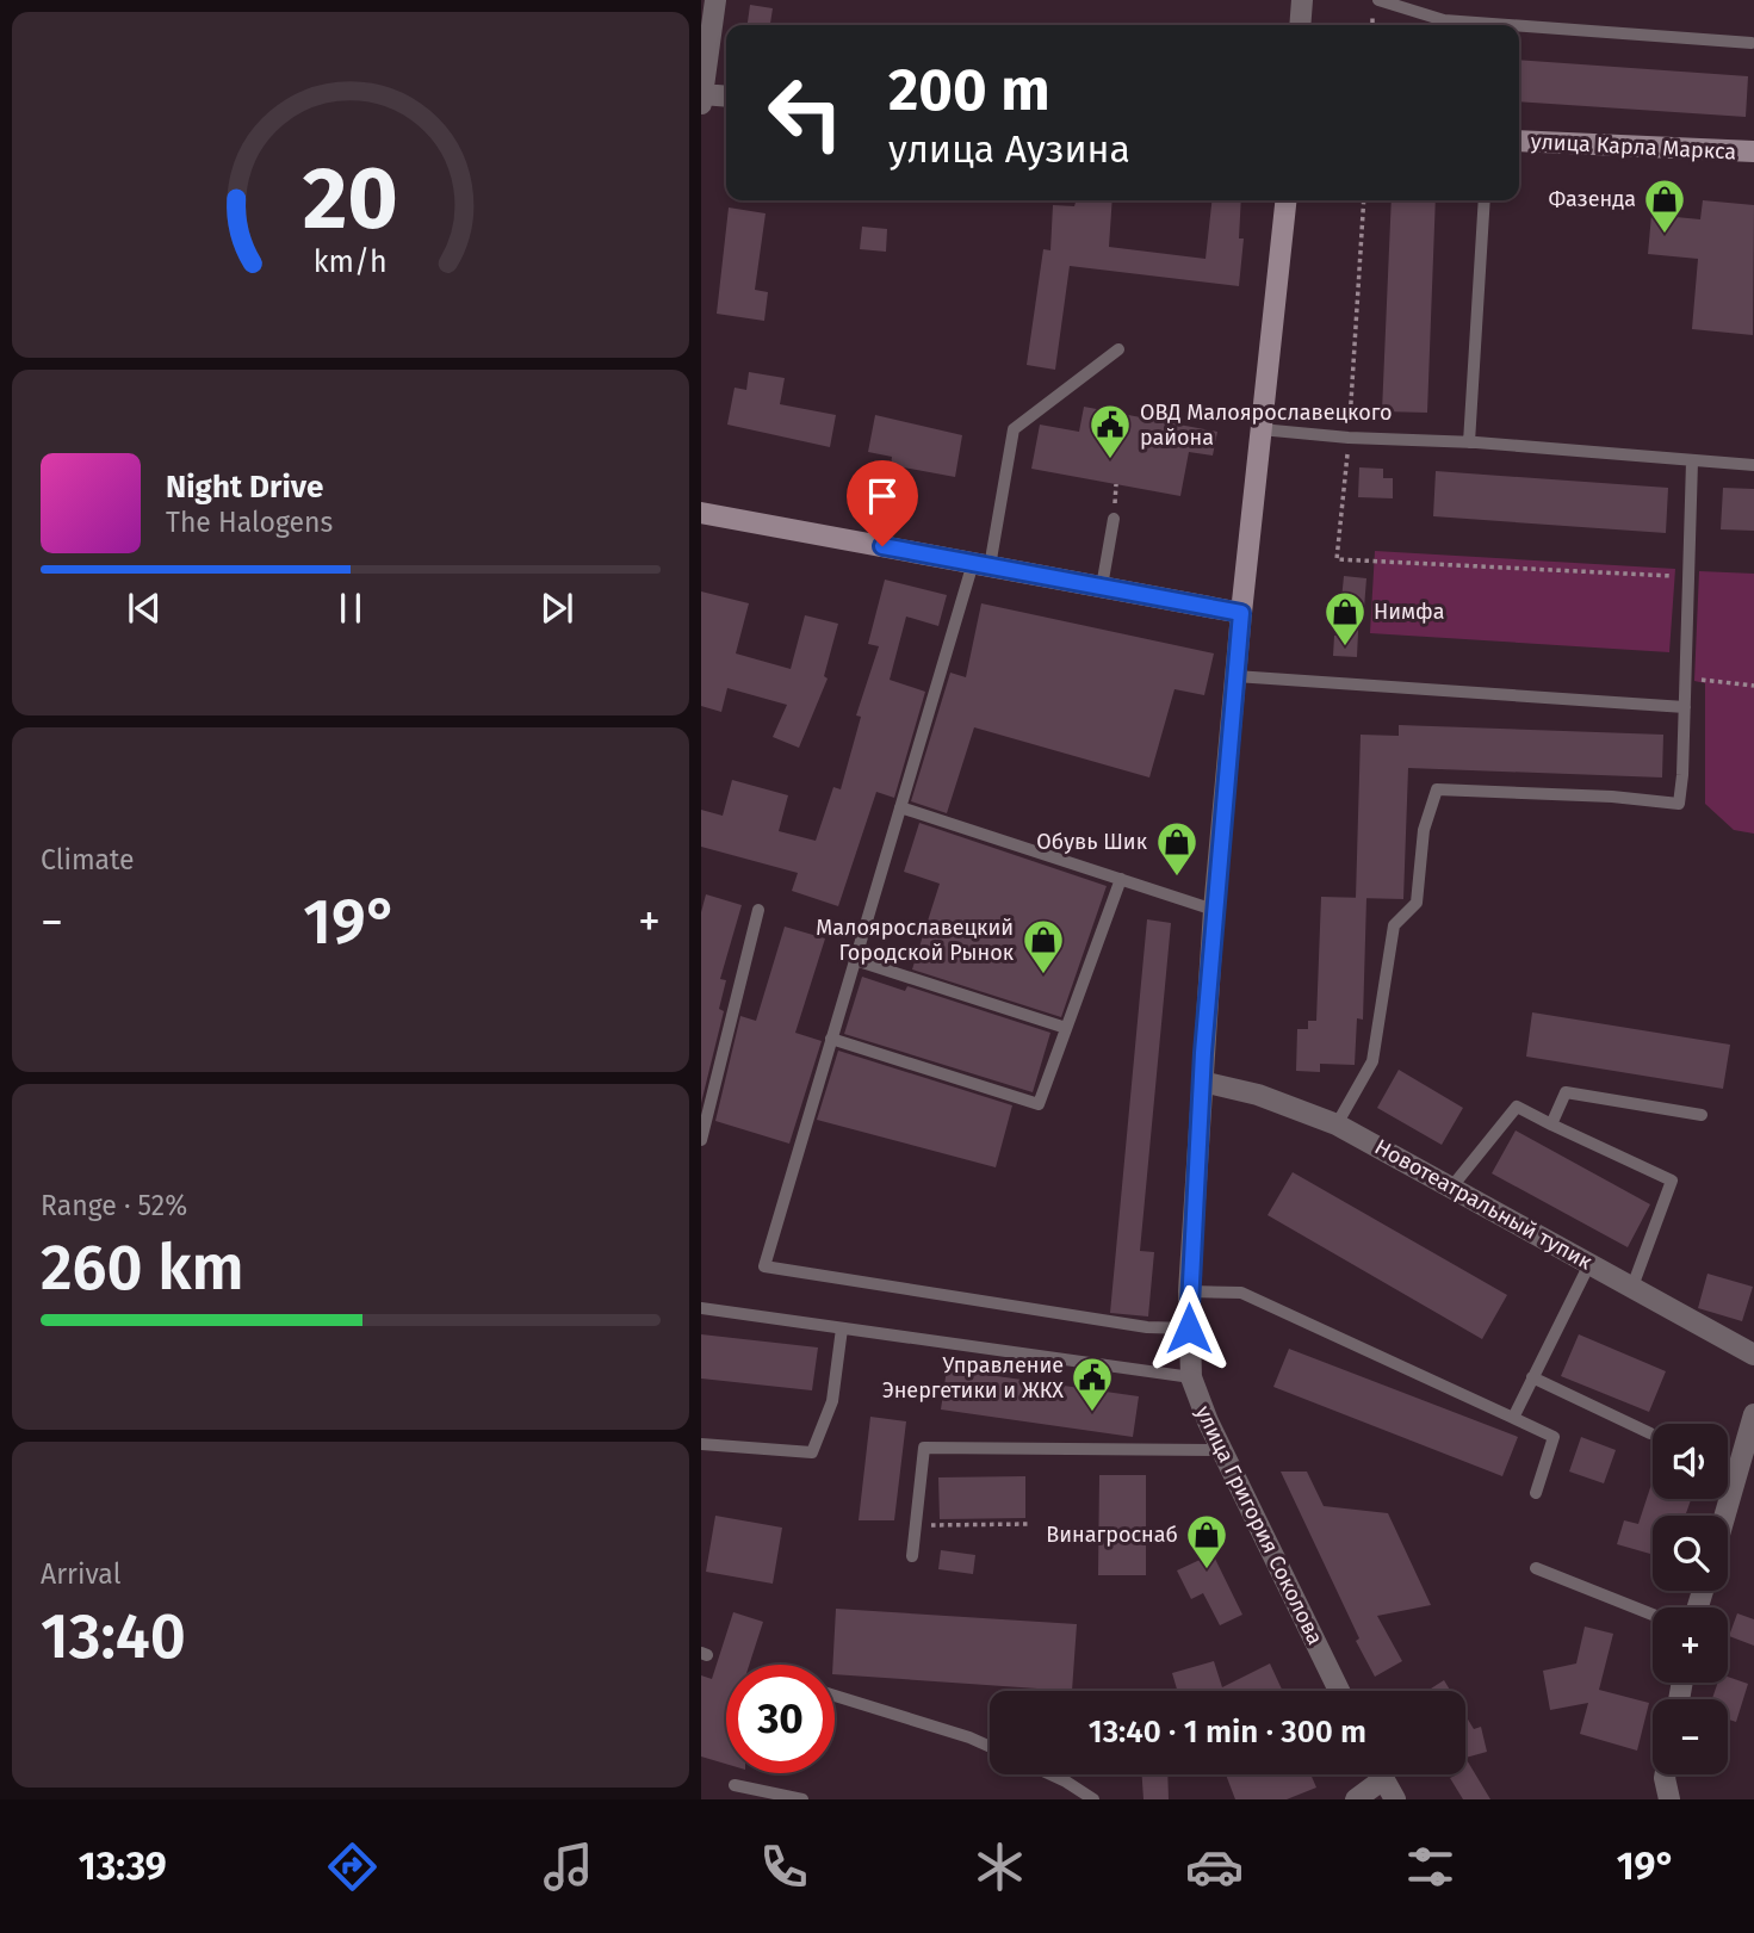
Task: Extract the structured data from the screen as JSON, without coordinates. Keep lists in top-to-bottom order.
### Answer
{
  "streets": {
    "main road": ["улица Карла Маркса", "улица Григория Соколова"],
    "street": ["Новотеатральный тупик"]
  },
  "crossings": [
    ["Новотеатральный тупик", "улица Григория Соколова"]
  ],
  "places": {
    "shop": [
      "Фазенда",
      "Нимфа",
      "Обувь Шик",
      "Малоярославецкий Городской Рынок",
      "Винагроснаб"
    ],
    "public building": ["ОВД Малоярославецкого района", "Управление Энергетики и ЖКХ"]
  },
  "page": {
    "turn": ["200 m", "улица Аузина"],
    "song": ["Night Drive", "The Halogens"],
    "tile": [
      "Climate",
      ["Range · 52%", "260 km"],
      ["Arrival", "13:40"]
    ],
    "heat": ["−", "19°", "+"],
    "map_buttons": ["+", "−"],
    "limit": "30",
    "trip": "13:40 · 1 min · 300 m",
    "tabs": ["13:39", "19°"],
    "gauge": ["20", "km/h"]
  }
}
